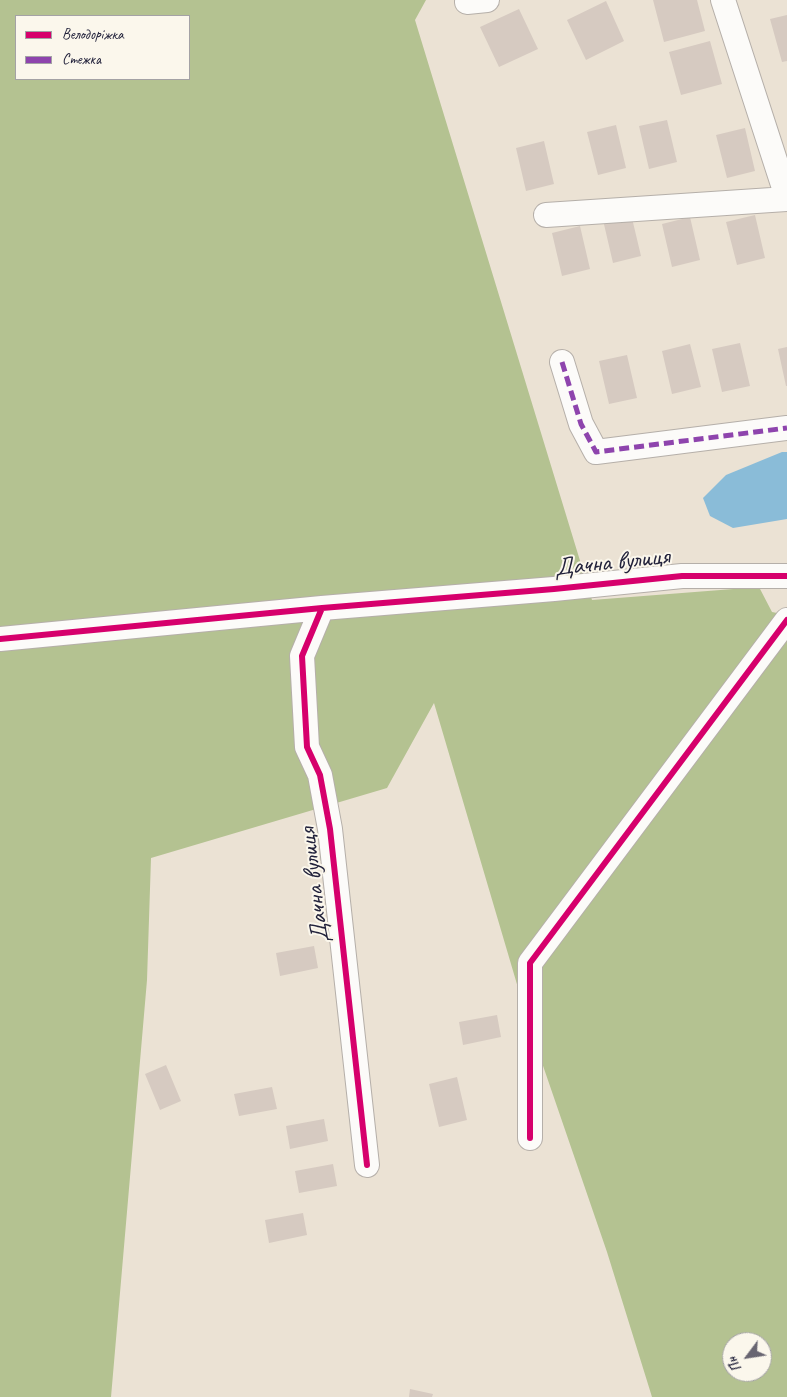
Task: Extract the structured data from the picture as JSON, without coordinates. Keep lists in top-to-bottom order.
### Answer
{
  "streets": {
    "street": ["Дачна вулиця"]
  },
  "legend": ["Велодоріжка", "Стежка"],
  "north": "bottom left"
}
